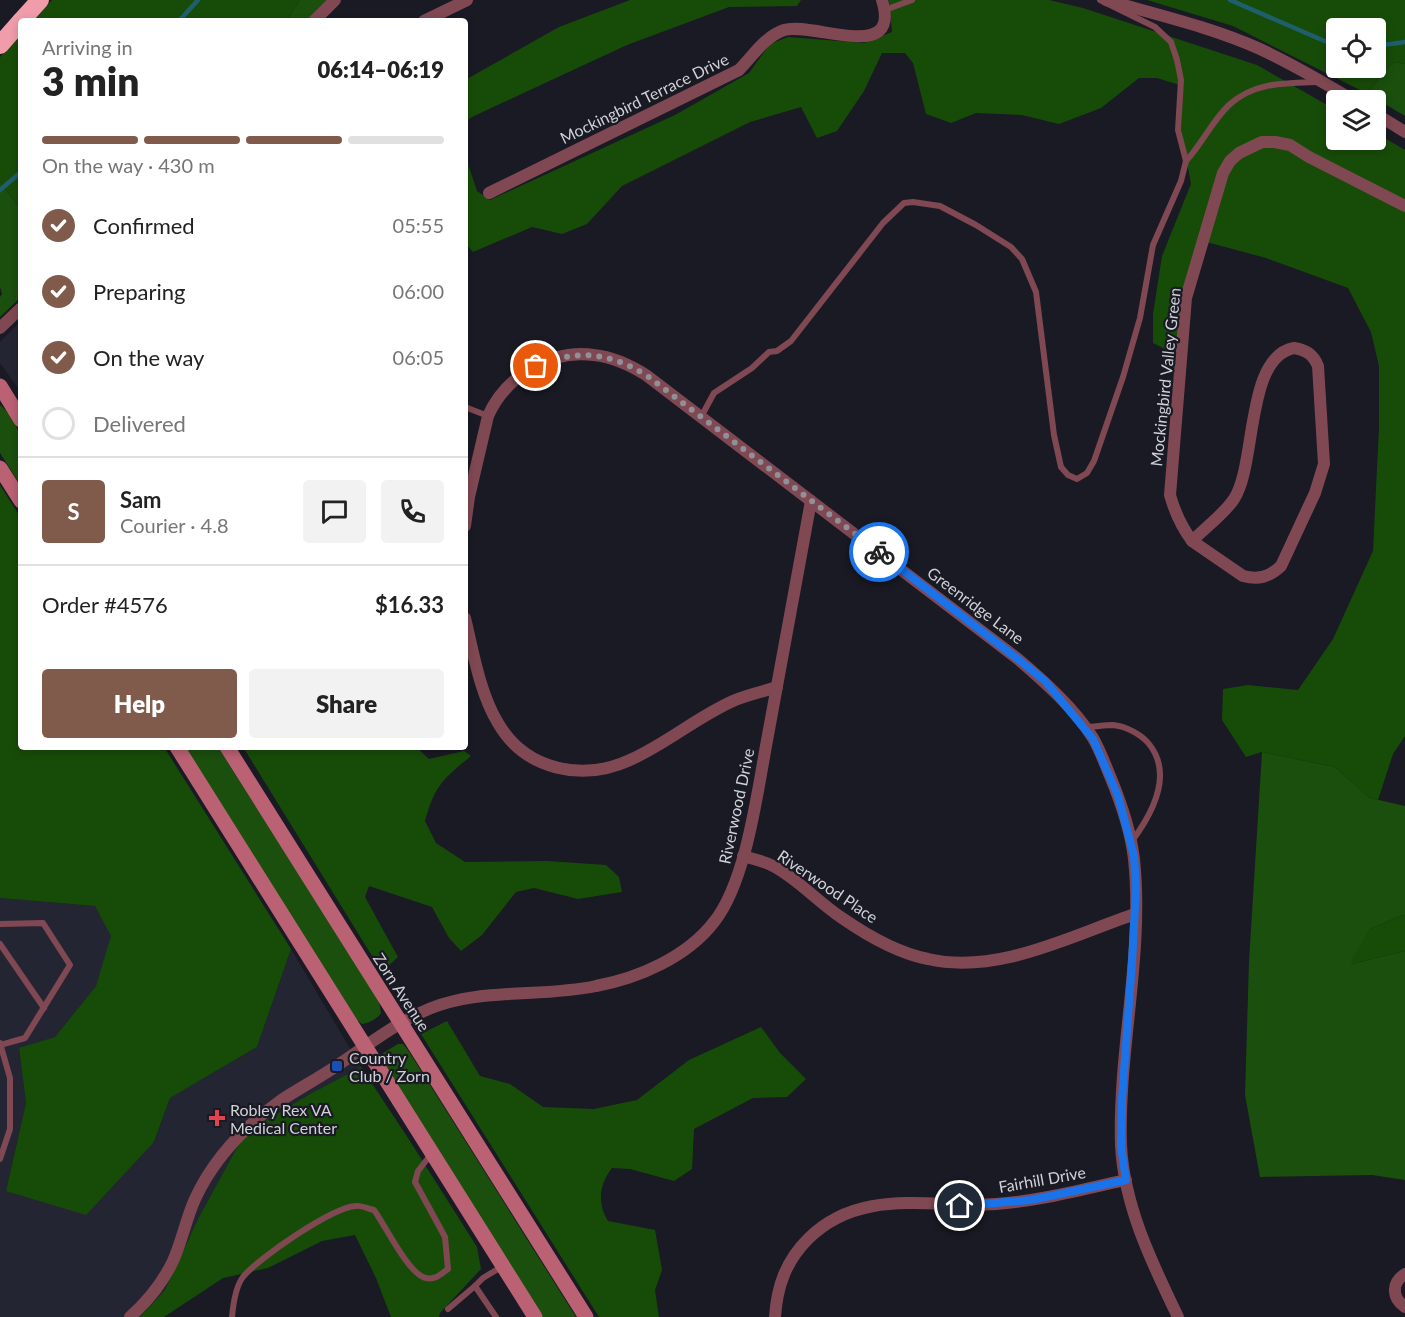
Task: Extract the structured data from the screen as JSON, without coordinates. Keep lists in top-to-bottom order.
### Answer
{
  "streets": {
    "main road": ["Zorn Avenue"],
    "street": [
      "Mockingbird Terrace Drive",
      "Mockingbird Valley Green",
      "Greenridge Lane",
      "Riverwood Drive",
      "Riverwood Place",
      "Fairhill Drive"
    ]
  },
  "crossings": [
    ["Greenridge Lane", "Riverwood Drive"],
    ["Greenridge Lane", "Riverwood Place"],
    ["Greenridge Lane", "Fairhill Drive"],
    ["Riverwood Drive", "Riverwood Place"],
    ["Riverwood Drive", "Zorn Avenue"]
  ],
  "places": {
    "transit": ["Country Club / Zorn"],
    "health": ["Robley Rex VA Medical Center"]
  },
  "page": {
    "heading": ["3 min", "Arriving in", "06:14–06:19"],
    "panel": [
      "Sam",
      "Courier · 4.8",
      "Order #4576",
      "$16.33"
    ],
    "bar": "On the way · 430 m",
    "list": [
      ["Confirmed", "05:55"],
      ["Preparing", "06:00"],
      ["On the way", "06:05"],
      "Delivered"
    ],
    "round": "S",
    "buttons": ["Help", "Share"]
  }
}
